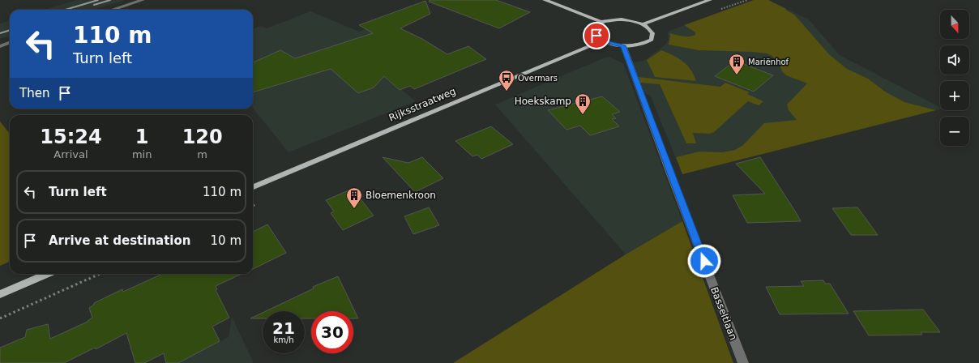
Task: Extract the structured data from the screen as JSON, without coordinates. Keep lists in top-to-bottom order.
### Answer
{
  "streets": {
    "main road": ["Rijksstraatweg"],
    "street": ["Basseltlaan"]
  },
  "places": {
    "building": ["Mariënhof", "Hoekskamp", "Bloemenkroon"],
    "bus stop": ["Overmars"]
  },
  "north": "bottom",
  "page": {
    "map_buttons": ["+", "−"],
    "turn": ["110 m", "Turn left"],
    "then": "Then",
    "eta": [
      "15:24",
      "Arrival",
      "1",
      "min",
      "120",
      "m"
    ],
    "list": [
      {
        "name": "Turn left",
        "value": "110 m"
      },
      {
        "name": "Arrive at destination",
        "value": "10 m"
      }
    ],
    "speed": "21 km/h",
    "limit": "30"
  }
}
